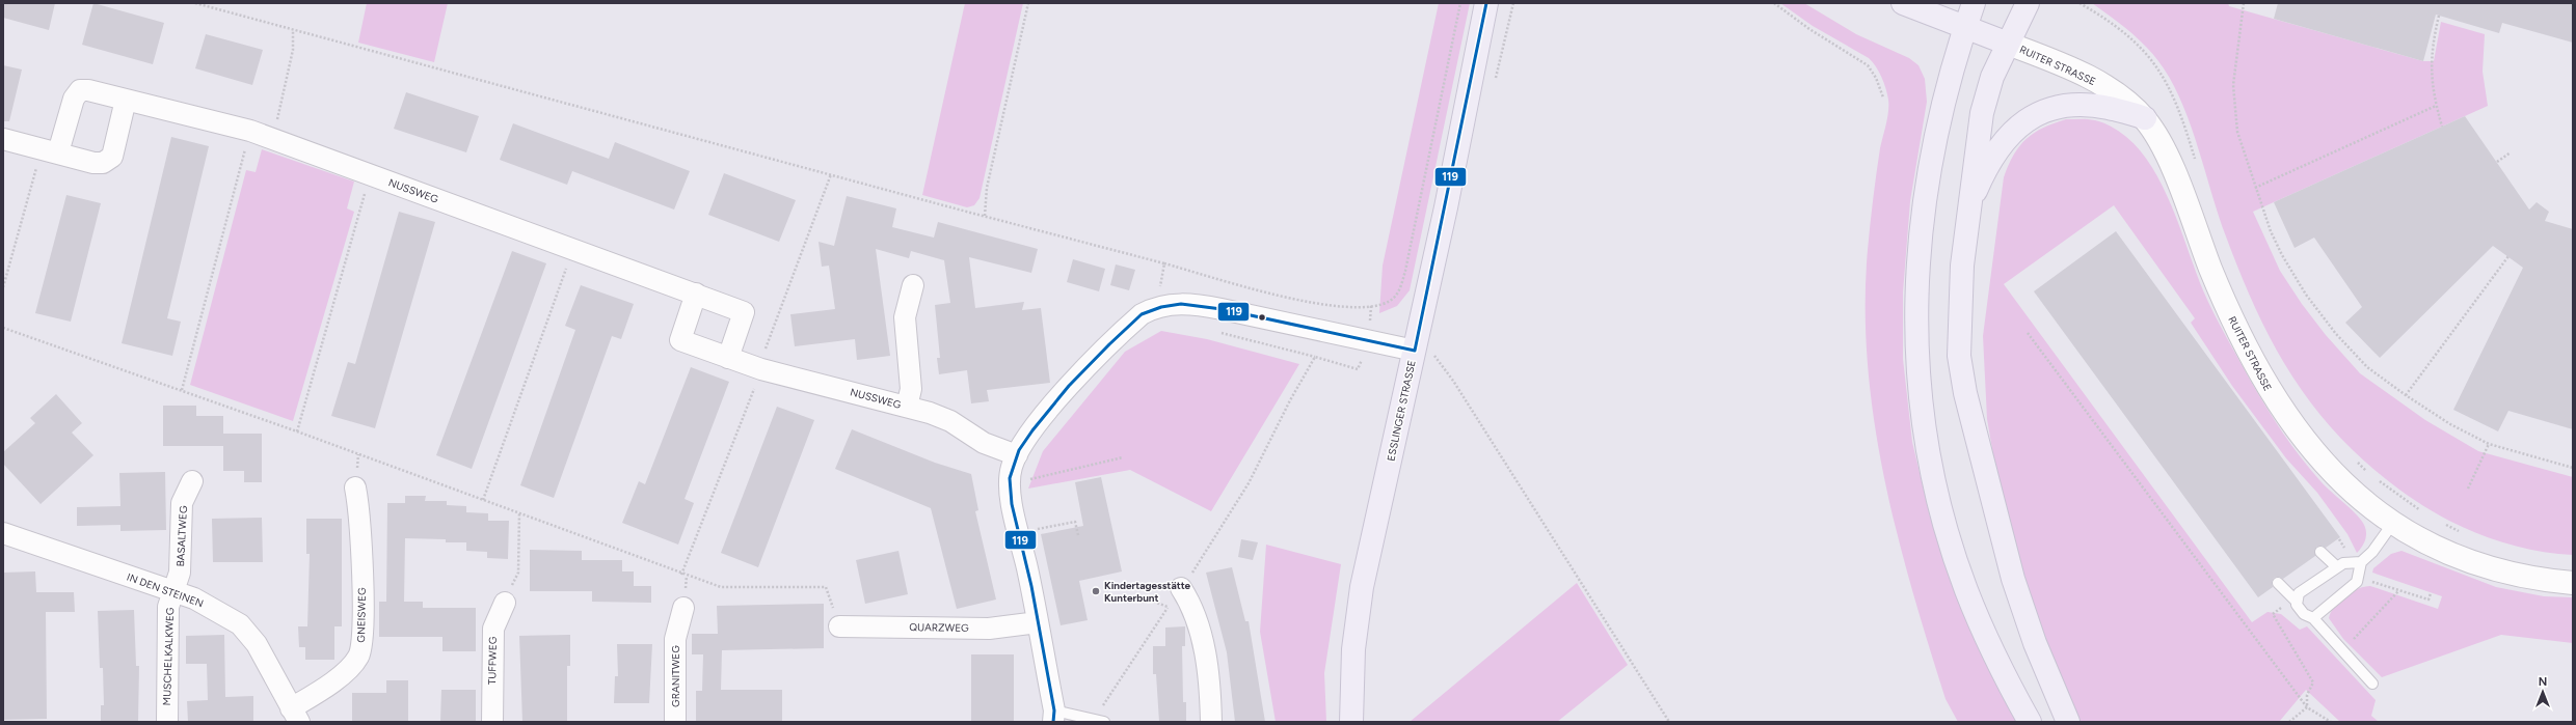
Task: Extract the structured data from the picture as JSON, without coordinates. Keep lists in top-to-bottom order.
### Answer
{
  "streets": {
    "main road": ["ESSLINGER STRASSE"],
    "street": [
      "RUITER STRASSE",
      "NUSSWEG",
      "BASALTWEG",
      "IN DEN STEINEN",
      "GNEISWEG",
      "QUARZWEG",
      "MUSCHELKALKWEG",
      "TUFFWEG",
      "GRANITWEG"
    ]
  },
  "crossings": [
    ["BASALTWEG", "IN DEN STEINEN"],
    ["BASALTWEG", "MUSCHELKALKWEG"],
    ["IN DEN STEINEN", "GNEISWEG"],
    ["IN DEN STEINEN", "MUSCHELKALKWEG"]
  ],
  "places": ["Kindertagesstätte Kunterbunt"],
  "lines": ["transit line 119"],
  "north": "top"
}
